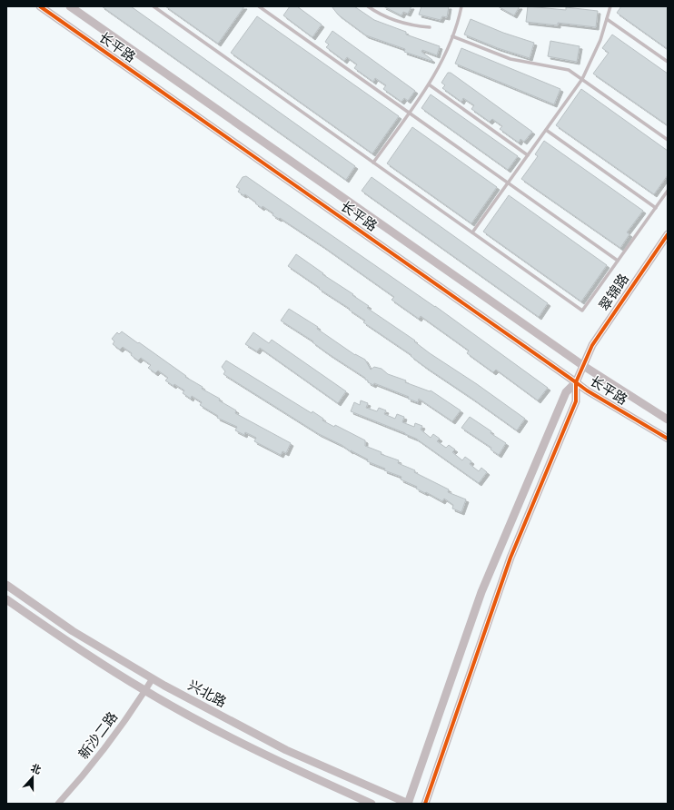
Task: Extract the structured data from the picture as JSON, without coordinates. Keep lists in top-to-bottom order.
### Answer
{
  "streets": {
    "street": [
      "长平路",
      "翠锦路",
      "兴北路",
      "新沙二路"
    ]
  },
  "crossings": [
    ["长平路", "翠锦路"],
    ["兴北路", "新沙二路"]
  ],
  "north": "top"
}
